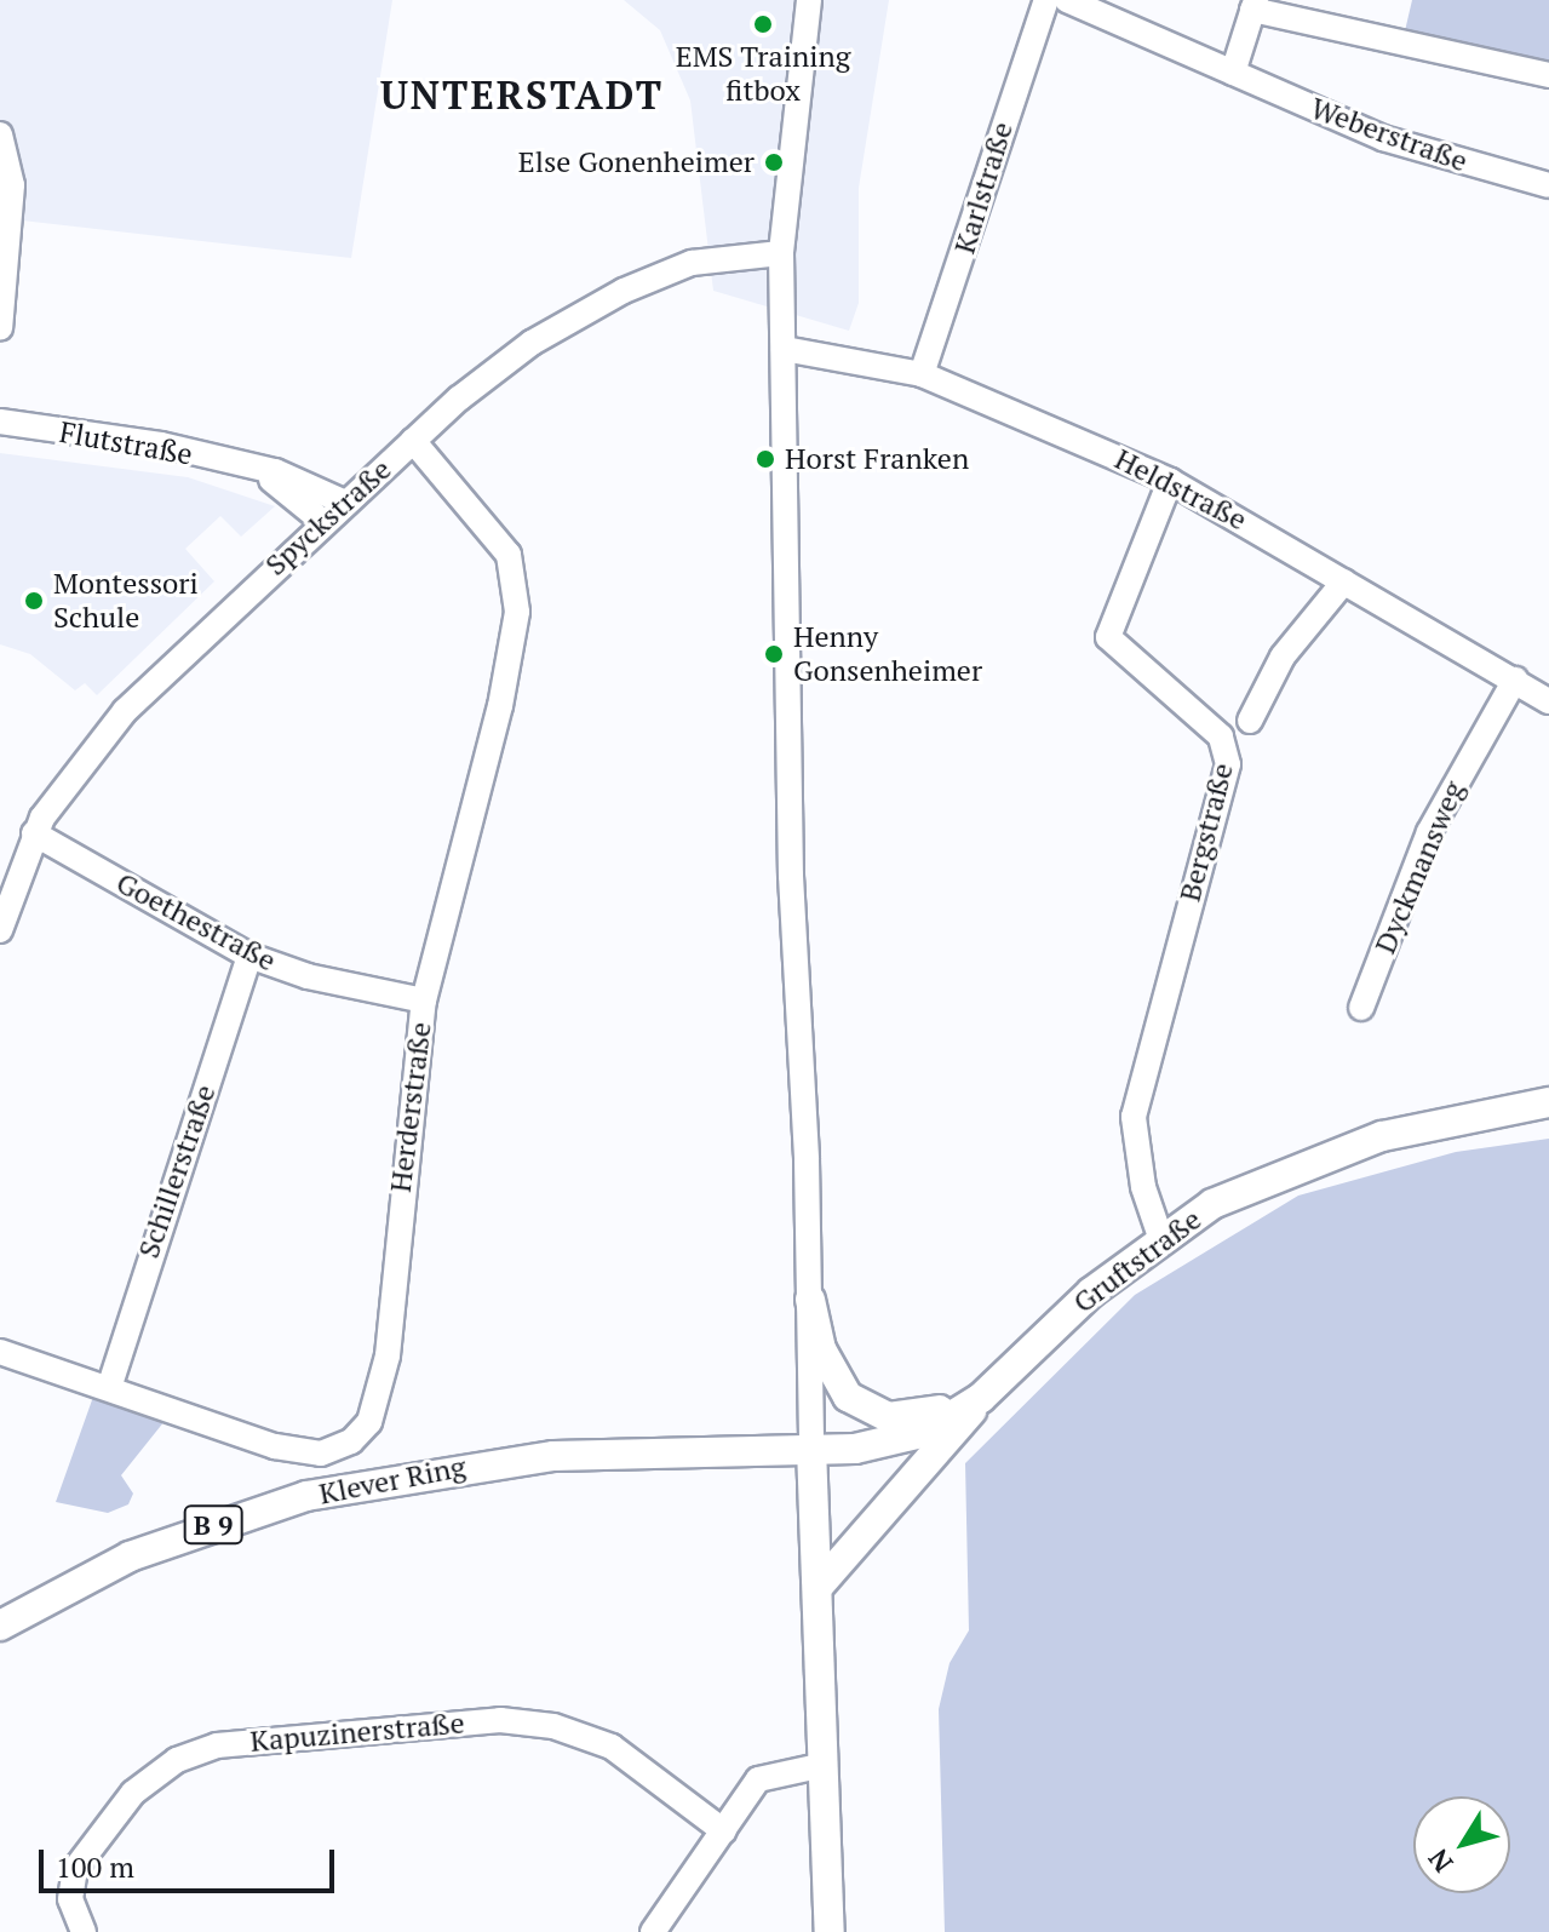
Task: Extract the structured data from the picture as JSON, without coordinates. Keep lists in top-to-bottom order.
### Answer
{
  "streets": {
    "main road": ["Gruftstraße", "Klever Ring", "B 9"],
    "street": [
      "Weberstraße",
      "Karlstraße",
      "Flutstraße",
      "Heldstraße",
      "Spyckstraße",
      "Bergstraße",
      "Dyckmansweg",
      "Goethestraße",
      "Herderstraße",
      "Schillerstraße",
      "Kapuzinerstraße"
    ]
  },
  "crossings": [
    ["Karlstraße", "Heldstraße"],
    ["Flutstraße", "Spyckstraße"],
    ["Heldstraße", "Bergstraße"],
    ["Heldstraße", "Dyckmansweg"],
    ["Spyckstraße", "Goethestraße"],
    ["Spyckstraße", "Herderstraße"],
    ["Bergstraße", "Gruftstraße"],
    ["Goethestraße", "Herderstraße"],
    ["Goethestraße", "Schillerstraße"],
    ["Herderstraße", "Schillerstraße"],
    ["Gruftstraße", "Klever Ring"]
  ],
  "districts": ["UNTERSTADT"],
  "places": [
    "EMS Training fitbox",
    "Else Gonenheimer",
    "Horst Franken",
    "Montessori Schule",
    "Henny Gonsenheimer"
  ],
  "scale_bar": "100 m",
  "north": "bottom left"
}
